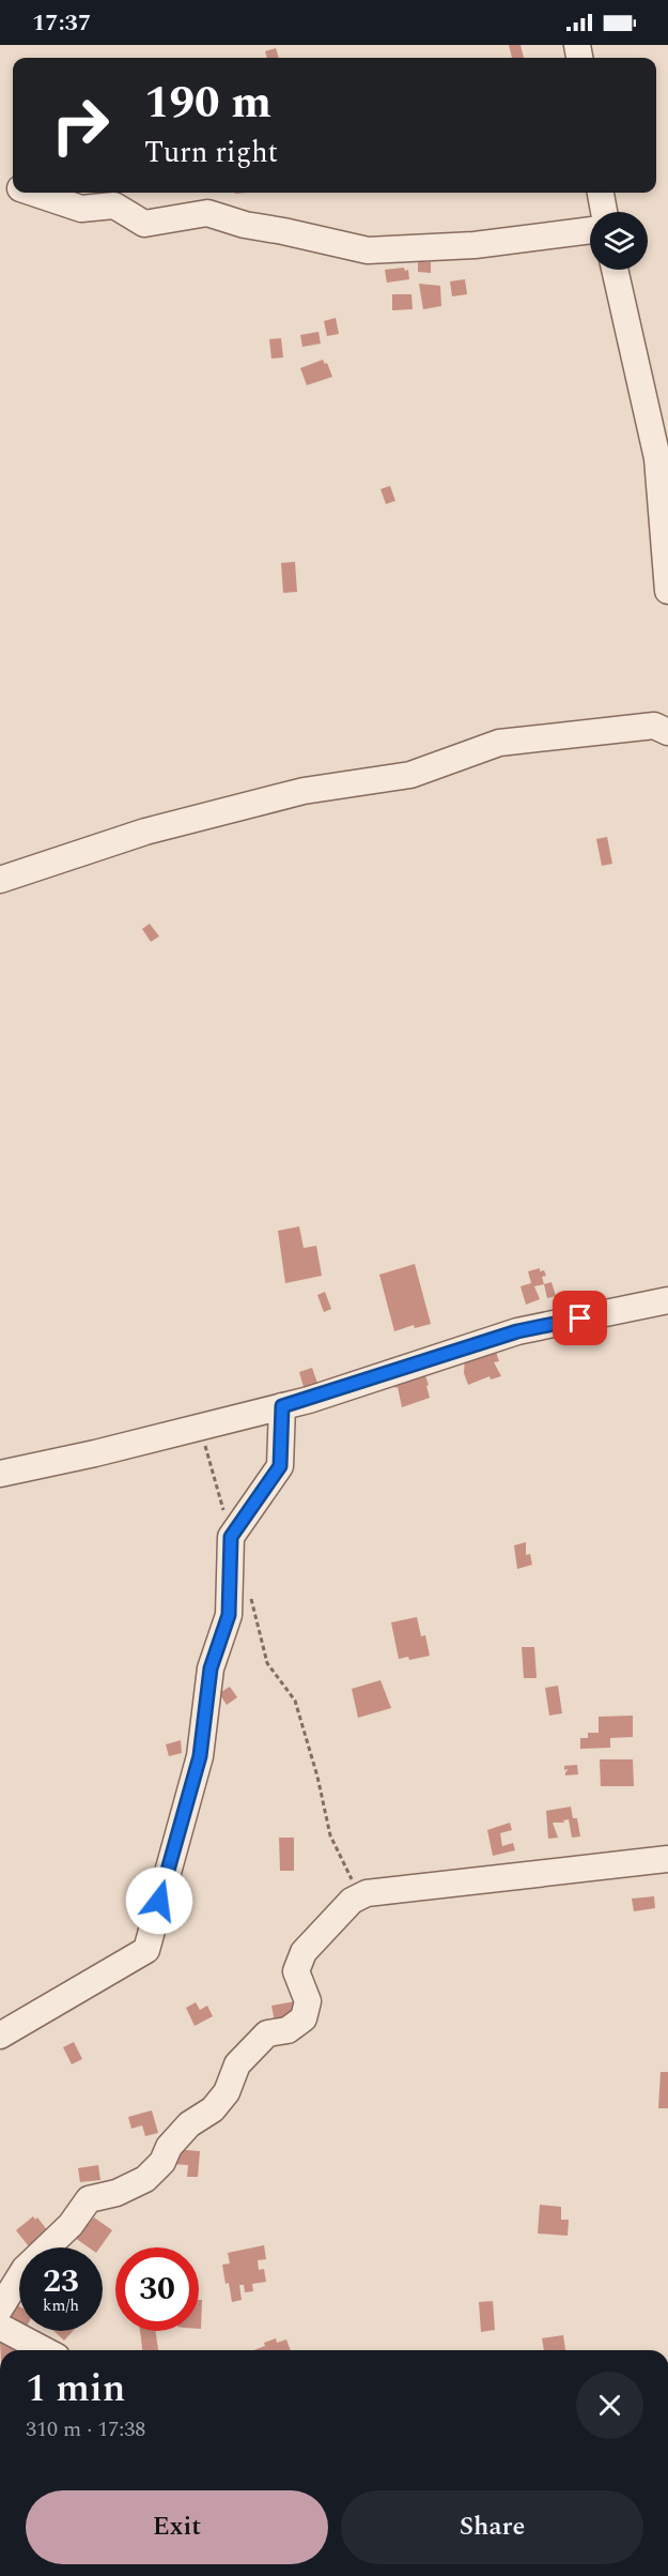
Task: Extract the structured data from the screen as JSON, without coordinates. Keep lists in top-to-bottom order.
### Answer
{
  "page": {
    "status": "17:37",
    "turn": ["190 m", "Turn right"],
    "speed": "23 km/h",
    "limit": "30",
    "heading": ["1 min", "310 m · 17:38"],
    "buttons": ["Exit", "Share"]
  }
}
